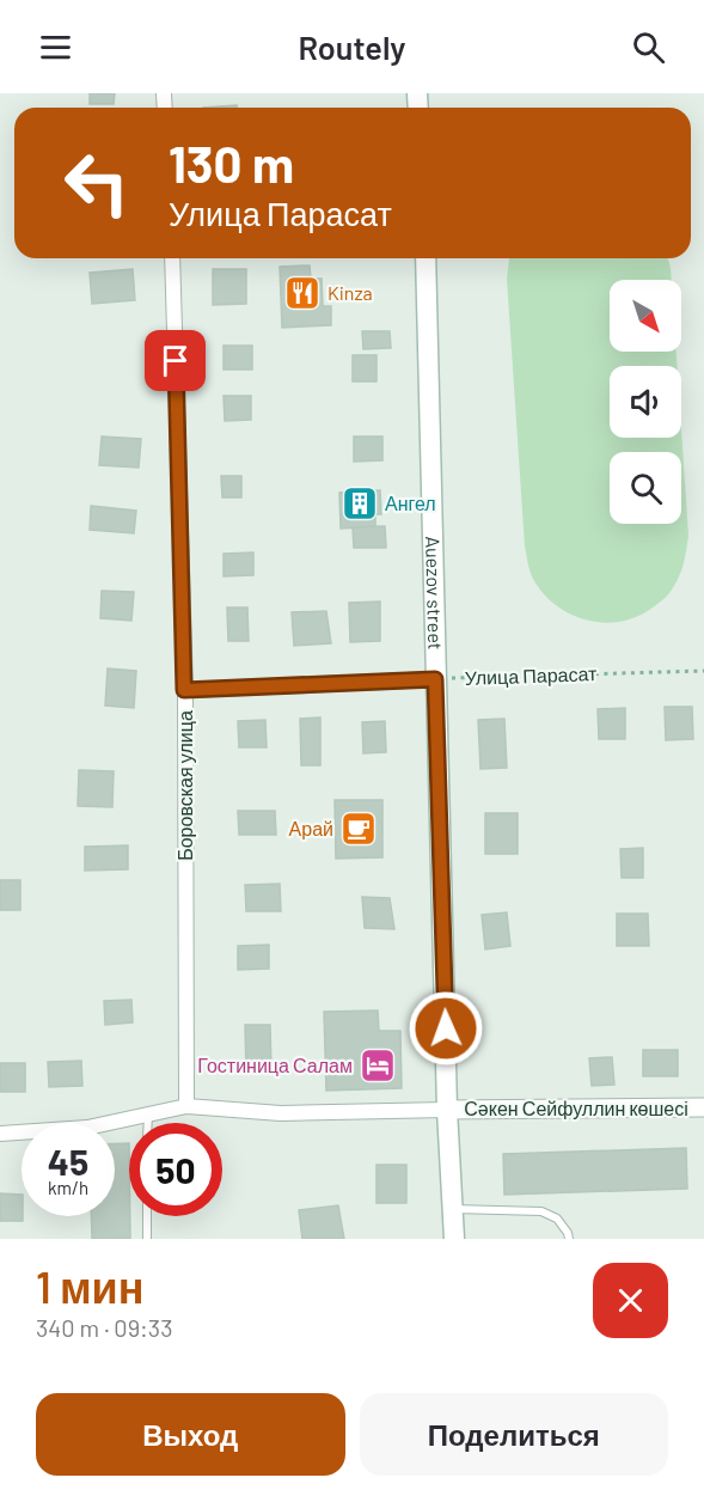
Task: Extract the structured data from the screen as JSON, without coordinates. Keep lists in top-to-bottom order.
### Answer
{
  "streets": {
    "main road": ["Auezov street"],
    "street": ["Улица Парасат", "Боровская улица", "Сәкен Сейфуллин көшесі"]
  },
  "crossings": [
    ["Auezov street", "Улица Парасат"],
    ["Auezov street", "Сәкен Сейфуллин көшесі"],
    ["Улица Парасат", "Боровская улица"]
  ],
  "places": {
    "restaurant": ["Kinza"],
    "building": ["Ангел"],
    "cafe": ["Арай"],
    "hotel": ["Гостиница Салам"]
  },
  "north": "bottom right",
  "page": {
    "header": "Routely",
    "turn": ["130 m", "Улица Парасат"],
    "speed": "45 km/h",
    "limit": "50",
    "heading": ["1 мин", "340 m · 09:33"],
    "buttons": ["Выход", "Поделиться"]
  }
}
